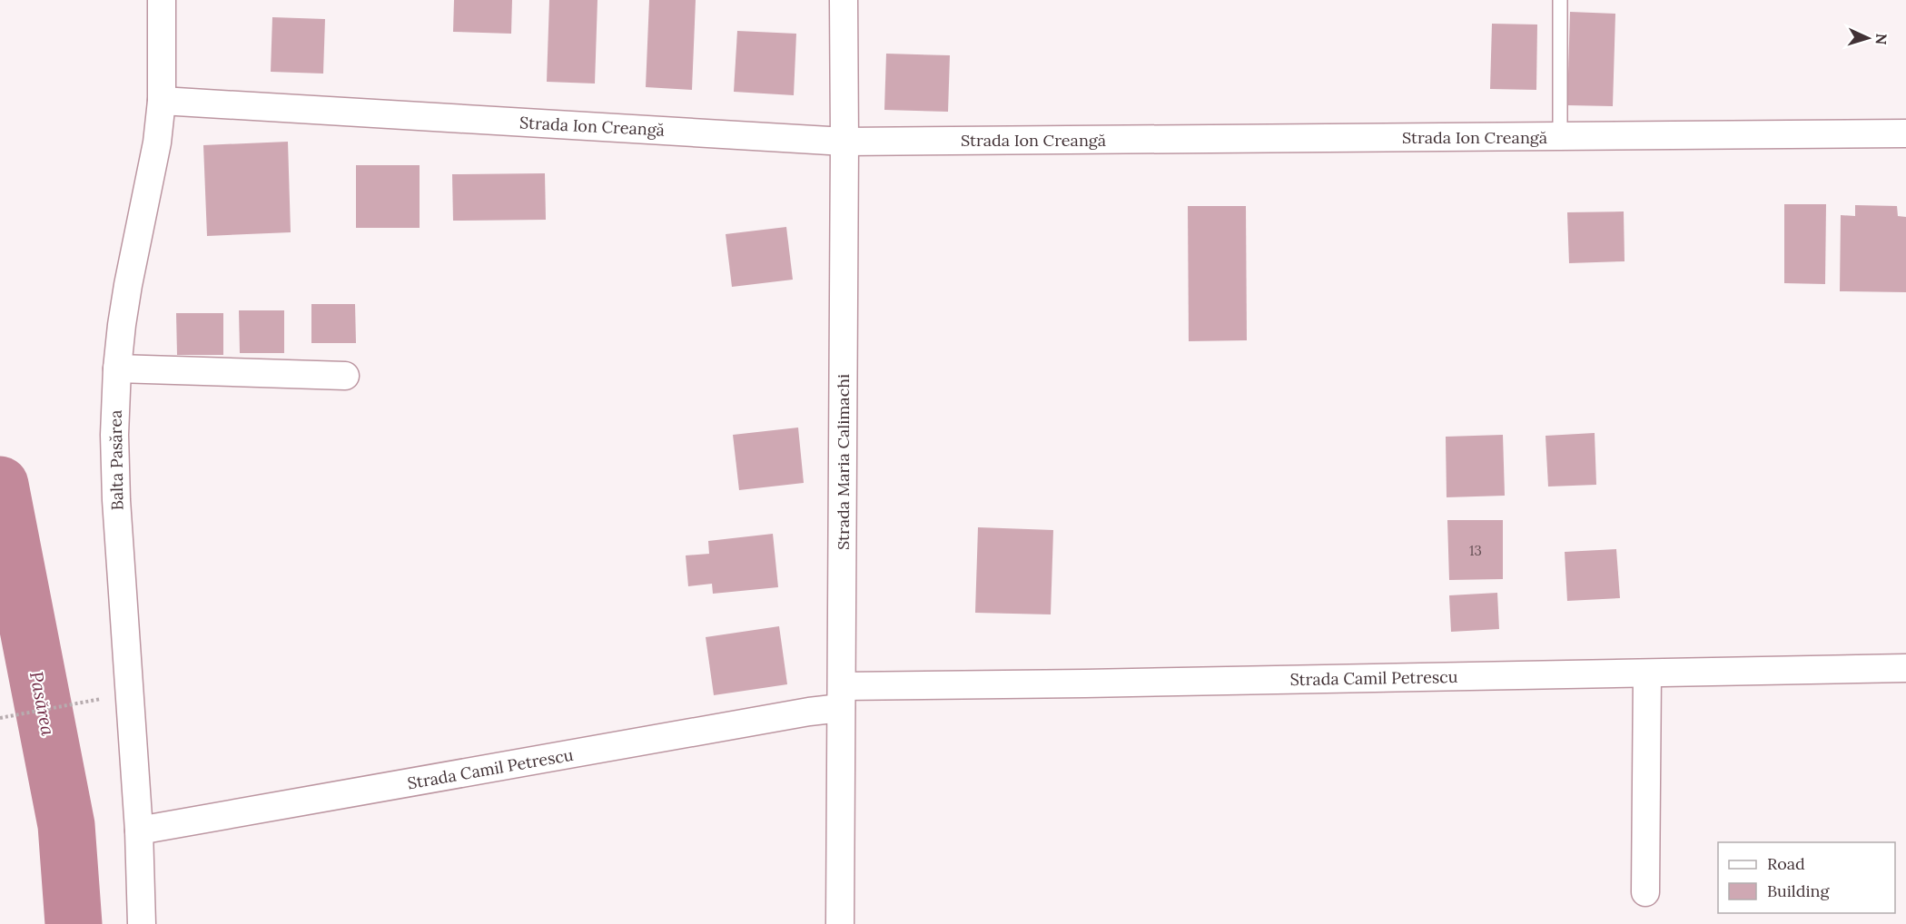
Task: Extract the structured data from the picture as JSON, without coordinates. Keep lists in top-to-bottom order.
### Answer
{
  "streets": {
    "street": [
      "Strada Ion Creangă",
      "Balta Pasărea",
      "Strada Maria Calimachi",
      "Strada Camil Petrescu"
    ]
  },
  "crossings": [
    ["Strada Ion Creangă", "Balta Pasărea"],
    ["Strada Ion Creangă", "Strada Maria Calimachi"],
    ["Balta Pasărea", "Strada Camil Petrescu"],
    ["Strada Maria Calimachi", "Strada Camil Petrescu"]
  ],
  "water": ["Pasărea"],
  "house_numbers": ["13"],
  "legend": ["Road", "Building"],
  "north": "right"
}
